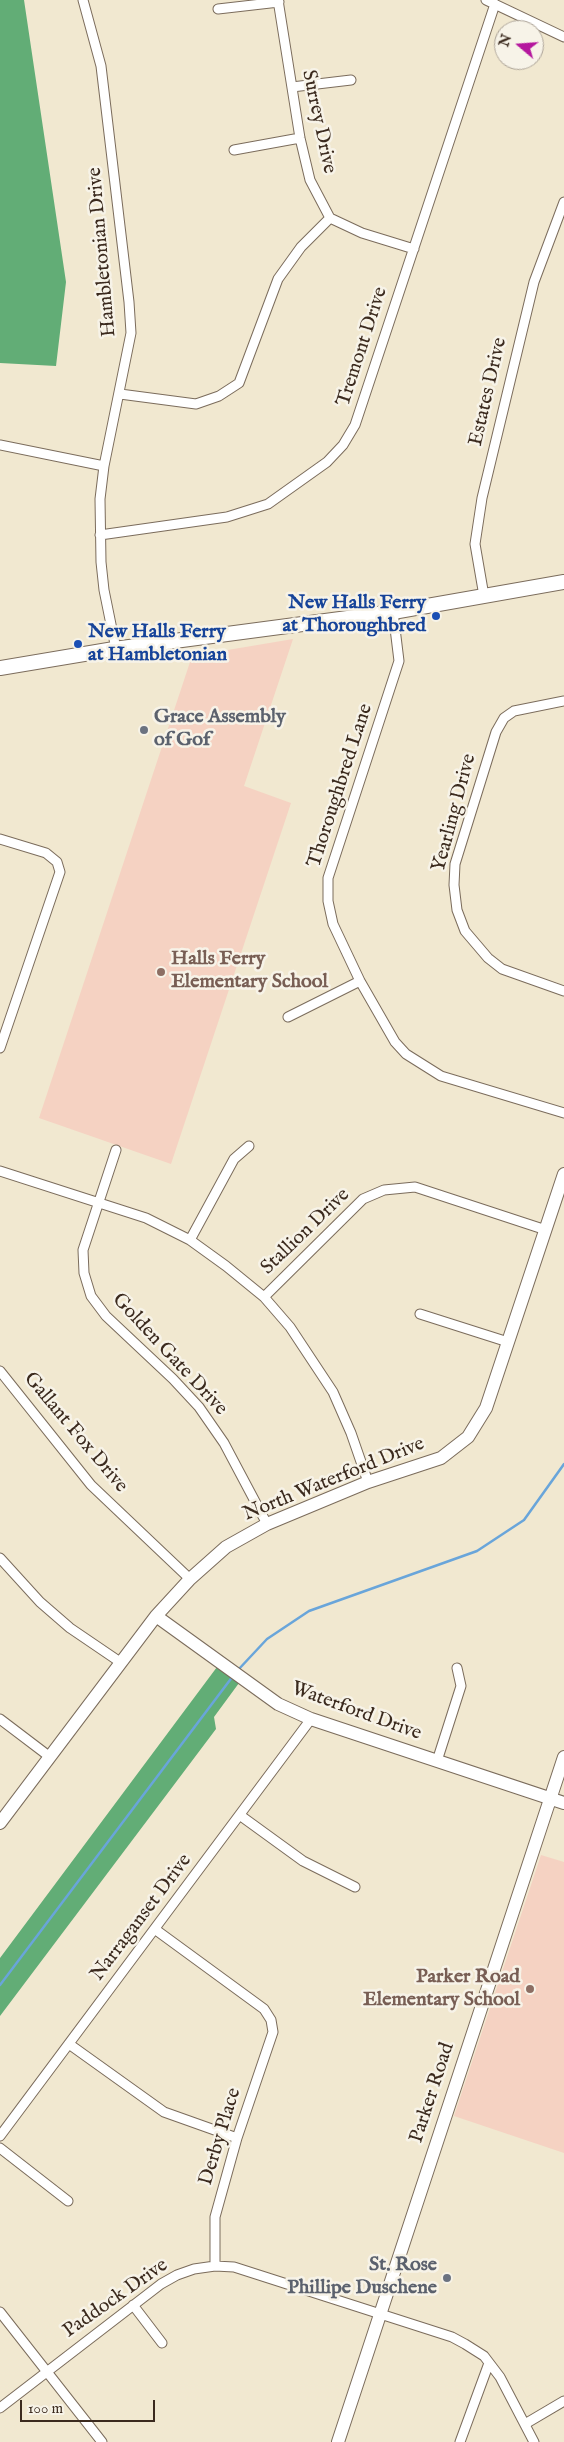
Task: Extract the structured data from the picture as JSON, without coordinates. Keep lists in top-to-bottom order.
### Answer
{
  "streets": {
    "street": [
      "Surrey Drive",
      "Hambletonian Drive",
      "Tremont Drive",
      "Estates Drive",
      "Thoroughbred Lane",
      "Yearling Drive",
      "Stallion Drive",
      "Golden Gate Drive",
      "Gallant Fox Drive",
      "North Waterford Drive",
      "Waterford Drive",
      "Narraganset Drive",
      "Parker Road",
      "Derby Place",
      "Paddock Drive"
    ]
  },
  "crossings": [
    ["Hambletonian Drive", "Tremont Drive"],
    ["Stallion Drive", "North Waterford Drive"],
    ["Golden Gate Drive", "North Waterford Drive"],
    ["Gallant Fox Drive", "North Waterford Drive"],
    ["North Waterford Drive", "Waterford Drive"],
    ["Waterford Drive", "Narraganset Drive"],
    ["Waterford Drive", "Parker Road"],
    ["Narraganset Drive", "Derby Place"],
    ["Parker Road", "Paddock Drive"],
    ["Derby Place", "Paddock Drive"]
  ],
  "places": [
    "New Halls Ferry at Thoroughbred",
    "New Halls Ferry at Hambletonian",
    "Grace Assembly of Gof",
    "Halls Ferry Elementary School",
    "Parker Road Elementary School",
    "St. Rose Phillipe Duschene"
  ],
  "scale_bar": "100 m",
  "north": "left"
}
